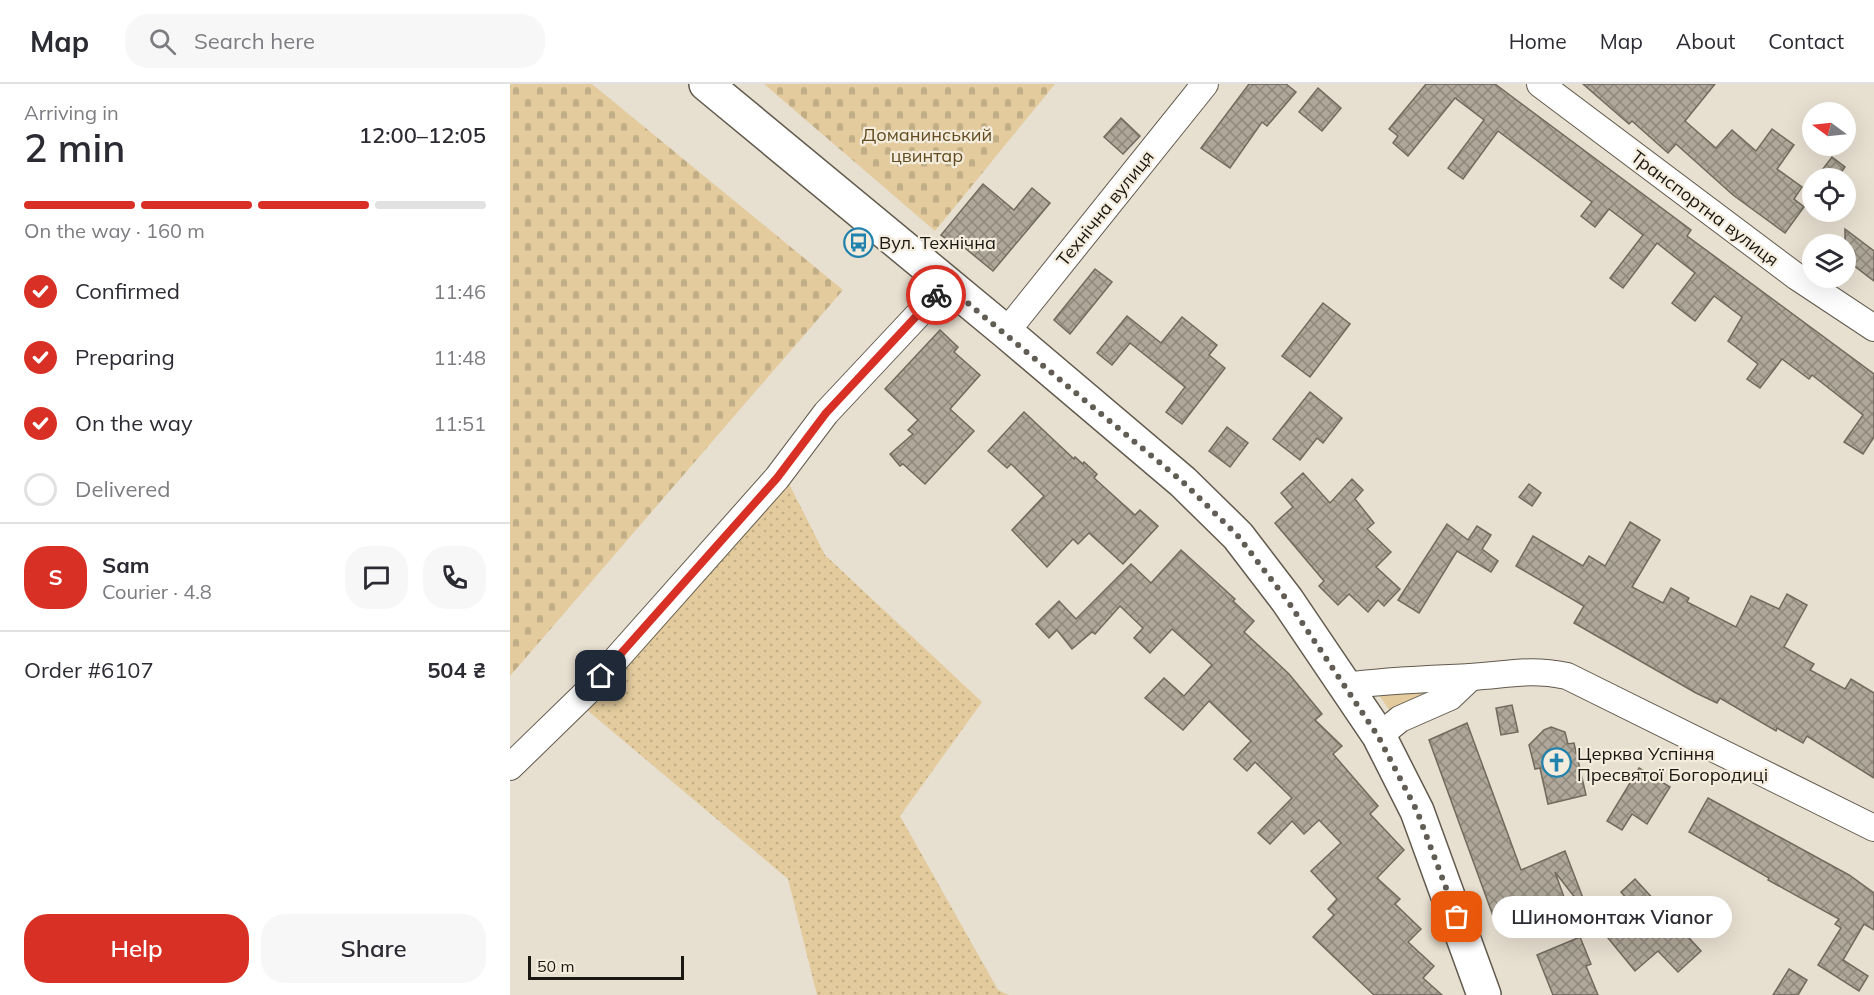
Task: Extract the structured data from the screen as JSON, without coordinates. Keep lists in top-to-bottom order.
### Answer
{
  "streets": {
    "street": ["Технічна вулиця", "Транспортна вулиця"]
  },
  "parks": ["Доманинський цвинтар"],
  "places": {
    "bus stop": ["Вул. Технічна"],
    "church": ["Церква Успіння Пресвятої Богородиці"],
    "other": ["Шиномонтаж Vianor"]
  },
  "scale_bar": "50 m",
  "north": "left",
  "page": {
    "header": "Map",
    "search": "Search here",
    "nav": [
      "Home",
      "Map",
      "About",
      "Contact"
    ],
    "heading": ["2 min", "Arriving in", "12:00–12:05"],
    "panel": [
      "Sam",
      "Courier · 4.8",
      "Order #6107",
      "504 ₴"
    ],
    "bar": "On the way · 160 m",
    "list": [
      ["Confirmed", "11:46"],
      ["Preparing", "11:48"],
      ["On the way", "11:51"],
      "Delivered"
    ],
    "round": "S",
    "bubble": "Шиномонтаж Vianor",
    "buttons": ["Help", "Share"],
    "scale": "50 m"
  }
}
